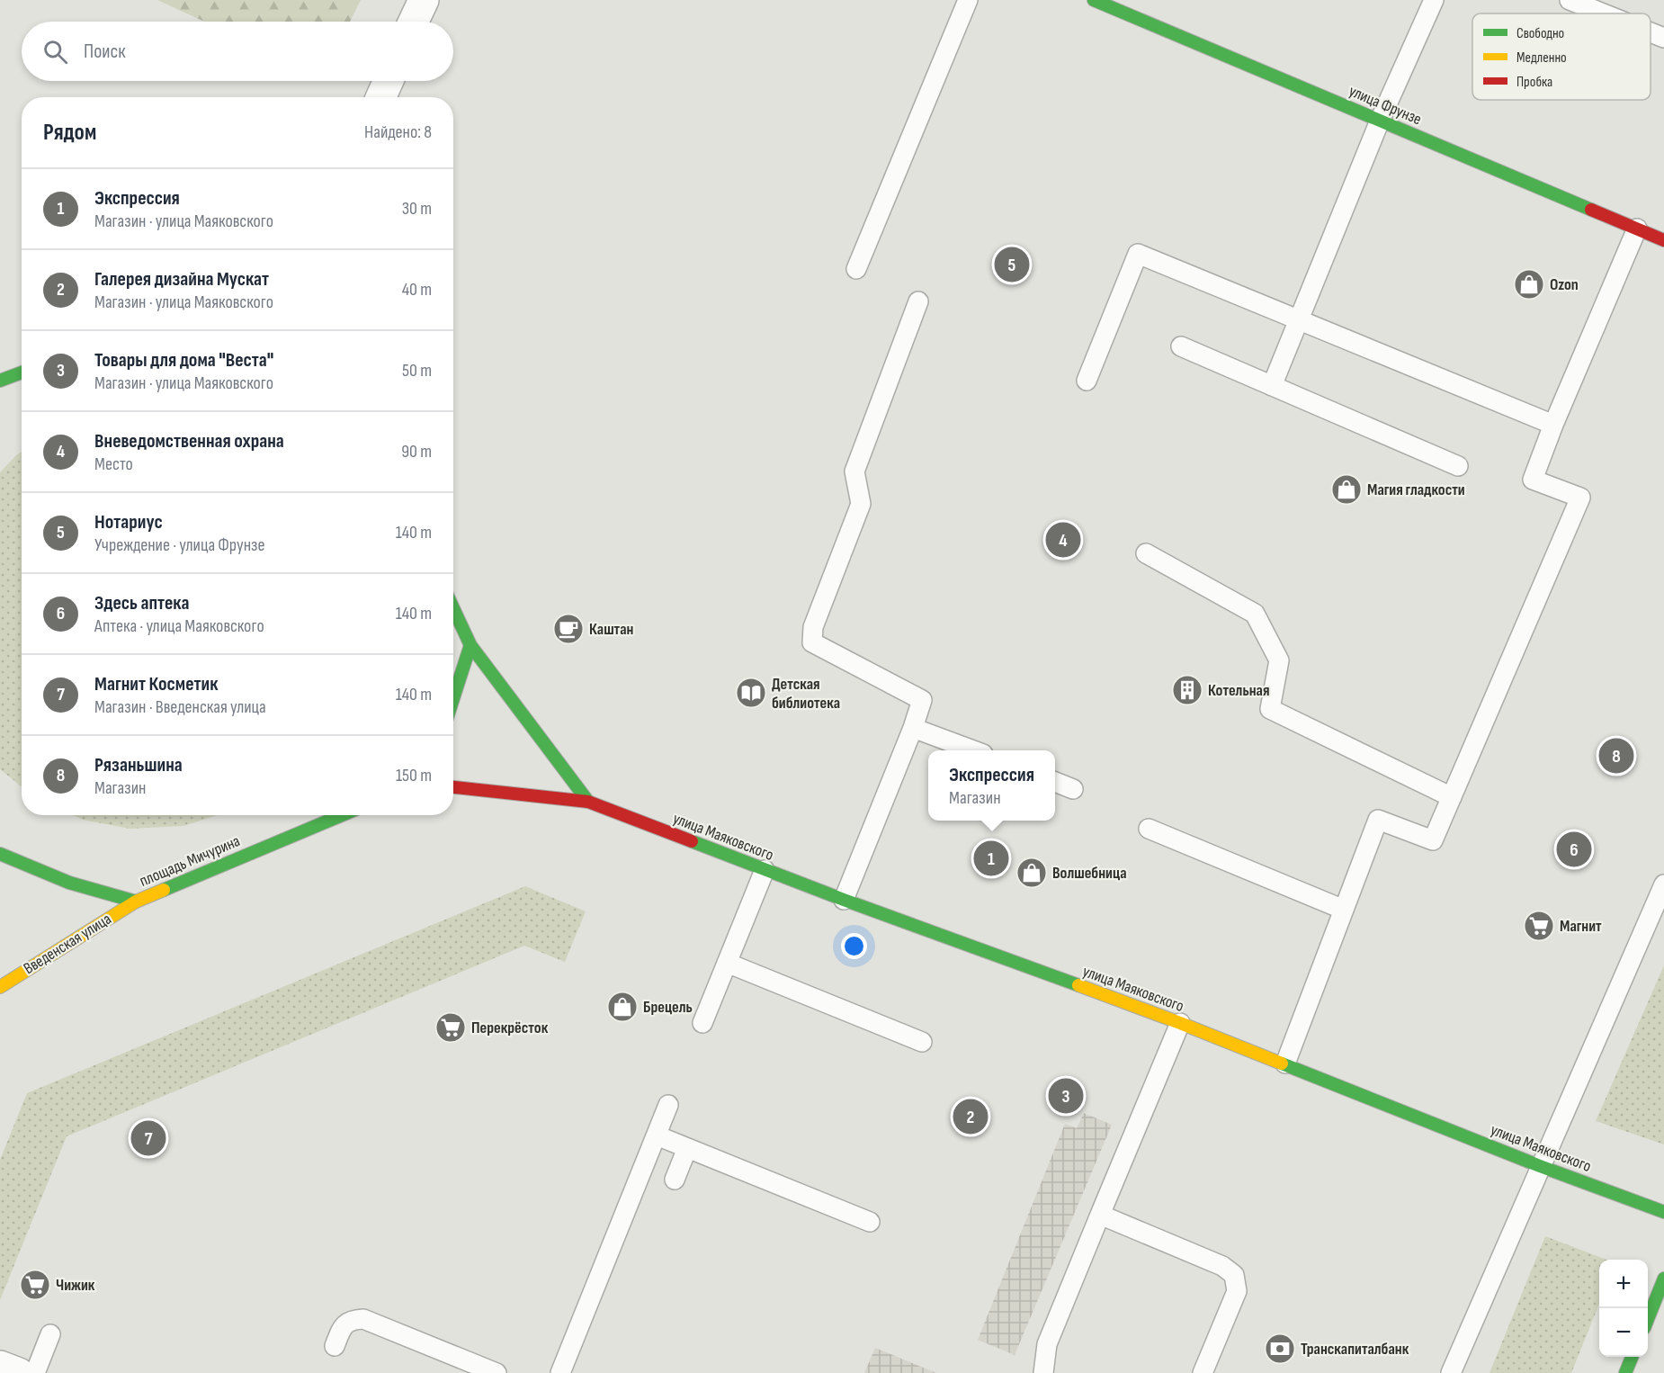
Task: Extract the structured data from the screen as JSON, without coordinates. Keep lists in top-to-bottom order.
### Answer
{
  "streets": {
    "street": [
      "улица Фрунзе",
      "улица Маяковского",
      "площадь Мичурина",
      "Введенская улица"
    ]
  },
  "crossings": [
    ["площадь Мичурина", "Введенская улица"]
  ],
  "places": {
    "shop": [
      "Ozon",
      "Магия гладкости",
      "Волшебница",
      "Брецель"
    ],
    "cafe": ["Каштан"],
    "building": ["Котельная"],
    "library": ["Детская библиотека"],
    "supermarket": ["Магнит", "Перекрёсток", "Чижик"],
    "bank": ["Транскапиталбанк"]
  },
  "legend": ["Свободно", "Медленно", "Пробка"],
  "page": {
    "search": "Поиск",
    "heading": ["Рядом", "Найдено: 8"],
    "list": [
      {
        "mark": "1",
        "name": "Экспрессия",
        "note": "Магазин · улица Маяковского",
        "value": "30 m"
      },
      {
        "mark": "2",
        "name": "Галерея дизайна Мускат",
        "note": "Магазин · улица Маяковского",
        "value": "40 m"
      },
      {
        "mark": "3",
        "name": "Товары для дома \"Веста\"",
        "note": "Магазин · улица Маяковского",
        "value": "50 m"
      },
      {
        "mark": "4",
        "name": "Вневедомственная охрана",
        "note": "Место",
        "value": "90 m"
      },
      {
        "mark": "5",
        "name": "Нотариус",
        "note": "Учреждение · улица Фрунзе",
        "value": "140 m"
      },
      {
        "mark": "6",
        "name": "Здесь аптека",
        "note": "Аптека · улица Маяковского",
        "value": "140 m"
      },
      {
        "mark": "7",
        "name": "Магнит Косметик",
        "note": "Магазин · Введенская улица",
        "value": "140 m"
      },
      {
        "mark": "8",
        "name": "Рязаньшина",
        "note": "Магазин",
        "value": "150 m"
      }
    ],
    "pins": [
      "5",
      "4",
      "8",
      "6",
      "1",
      "3",
      "2",
      "7"
    ],
    "popup": ["Экспрессия", "Магазин"],
    "map_buttons": ["+", "−"]
  }
}
